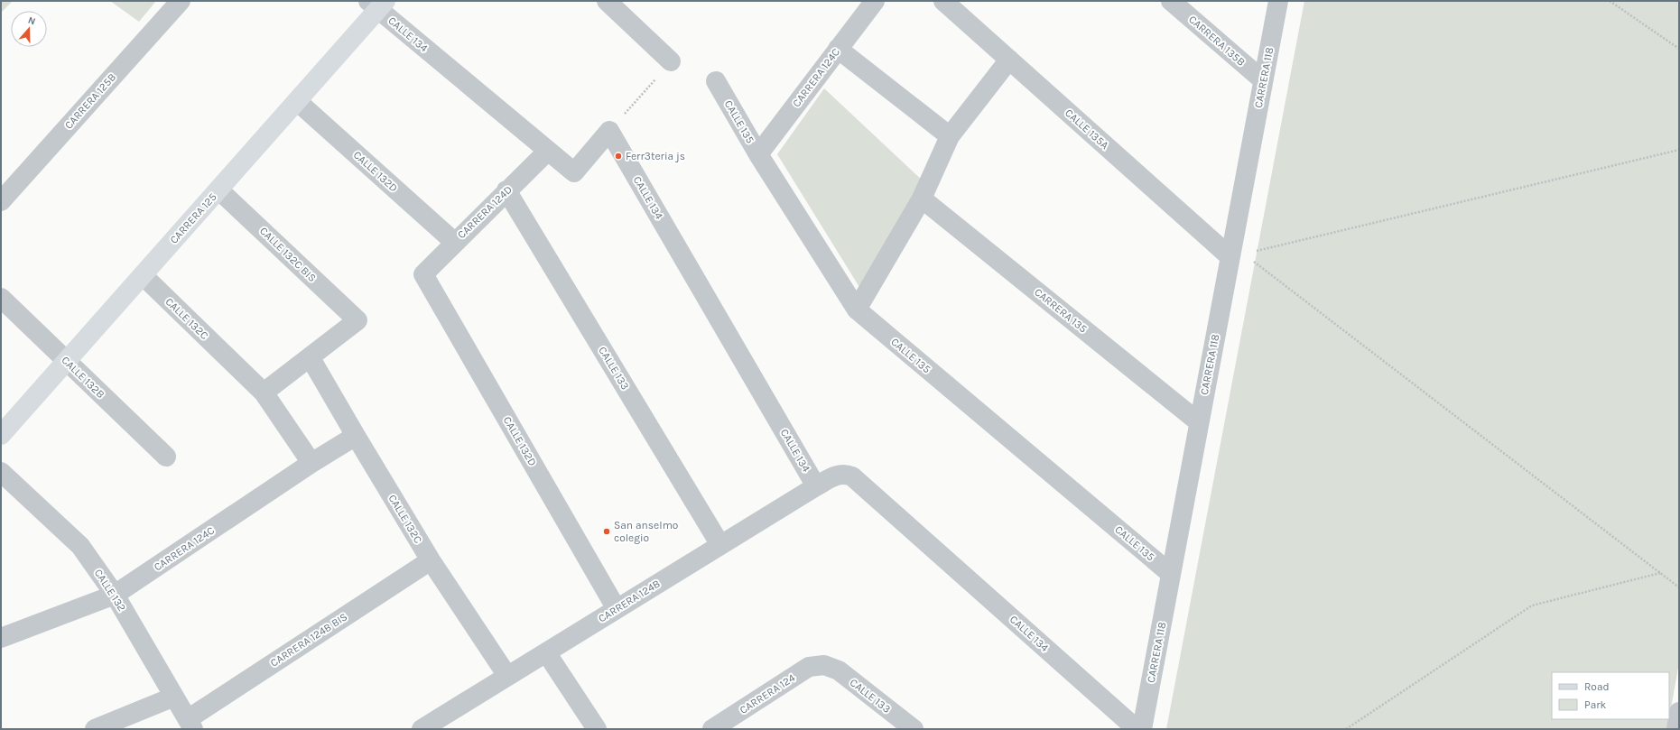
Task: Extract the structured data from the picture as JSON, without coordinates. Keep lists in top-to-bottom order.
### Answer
{
  "streets": {
    "main road": ["CARRERA 125"],
    "street": [
      "CALLE 134",
      "CARRERA 135B",
      "CARRERA 124C",
      "CARRERA 118",
      "CARRERA 125B",
      "CALLE 135",
      "CALLE 135A",
      "CALLE 132D",
      "CARRERA 124D",
      "CALLE 132C BIS",
      "CARRERA 135",
      "CALLE 132C",
      "CALLE 133",
      "CALLE 132B",
      "CALLE 132",
      "CARRERA 124B",
      "CARRERA 124B BIS",
      "CARRERA 124"
    ]
  },
  "crossings": [
    ["CALLE 134", "CARRERA 124D"],
    ["CALLE 134", "CARRERA 125"],
    ["CALLE 134", "CARRERA 124B"],
    ["CARRERA 135B", "CARRERA 118"],
    ["CARRERA 124C", "CALLE 135"],
    ["CARRERA 124C", "CALLE 132C"],
    ["CARRERA 124C", "CALLE 132"],
    ["CARRERA 118", "CALLE 135"],
    ["CARRERA 118", "CALLE 135A"],
    ["CARRERA 118", "CARRERA 135"],
    ["CALLE 132D", "CARRERA 124D"],
    ["CALLE 132D", "CARRERA 125"],
    ["CALLE 132D", "CARRERA 124B"],
    ["CARRERA 124D", "CALLE 133"],
    ["CARRERA 125", "CALLE 132C BIS"],
    ["CARRERA 125", "CALLE 132C"],
    ["CARRERA 125", "CALLE 132B"],
    ["CALLE 132C BIS", "CALLE 132C"],
    ["CALLE 132C", "CARRERA 124B"],
    ["CALLE 132C", "CARRERA 124B BIS"],
    ["CALLE 133", "CARRERA 124B"],
    ["CALLE 133", "CARRERA 124"],
    ["CALLE 132", "CARRERA 124B BIS"]
  ],
  "places": ["Ferr3teria js", "San anselmo colegio"],
  "legend": ["Road", "Park"],
  "north": "top"
}
